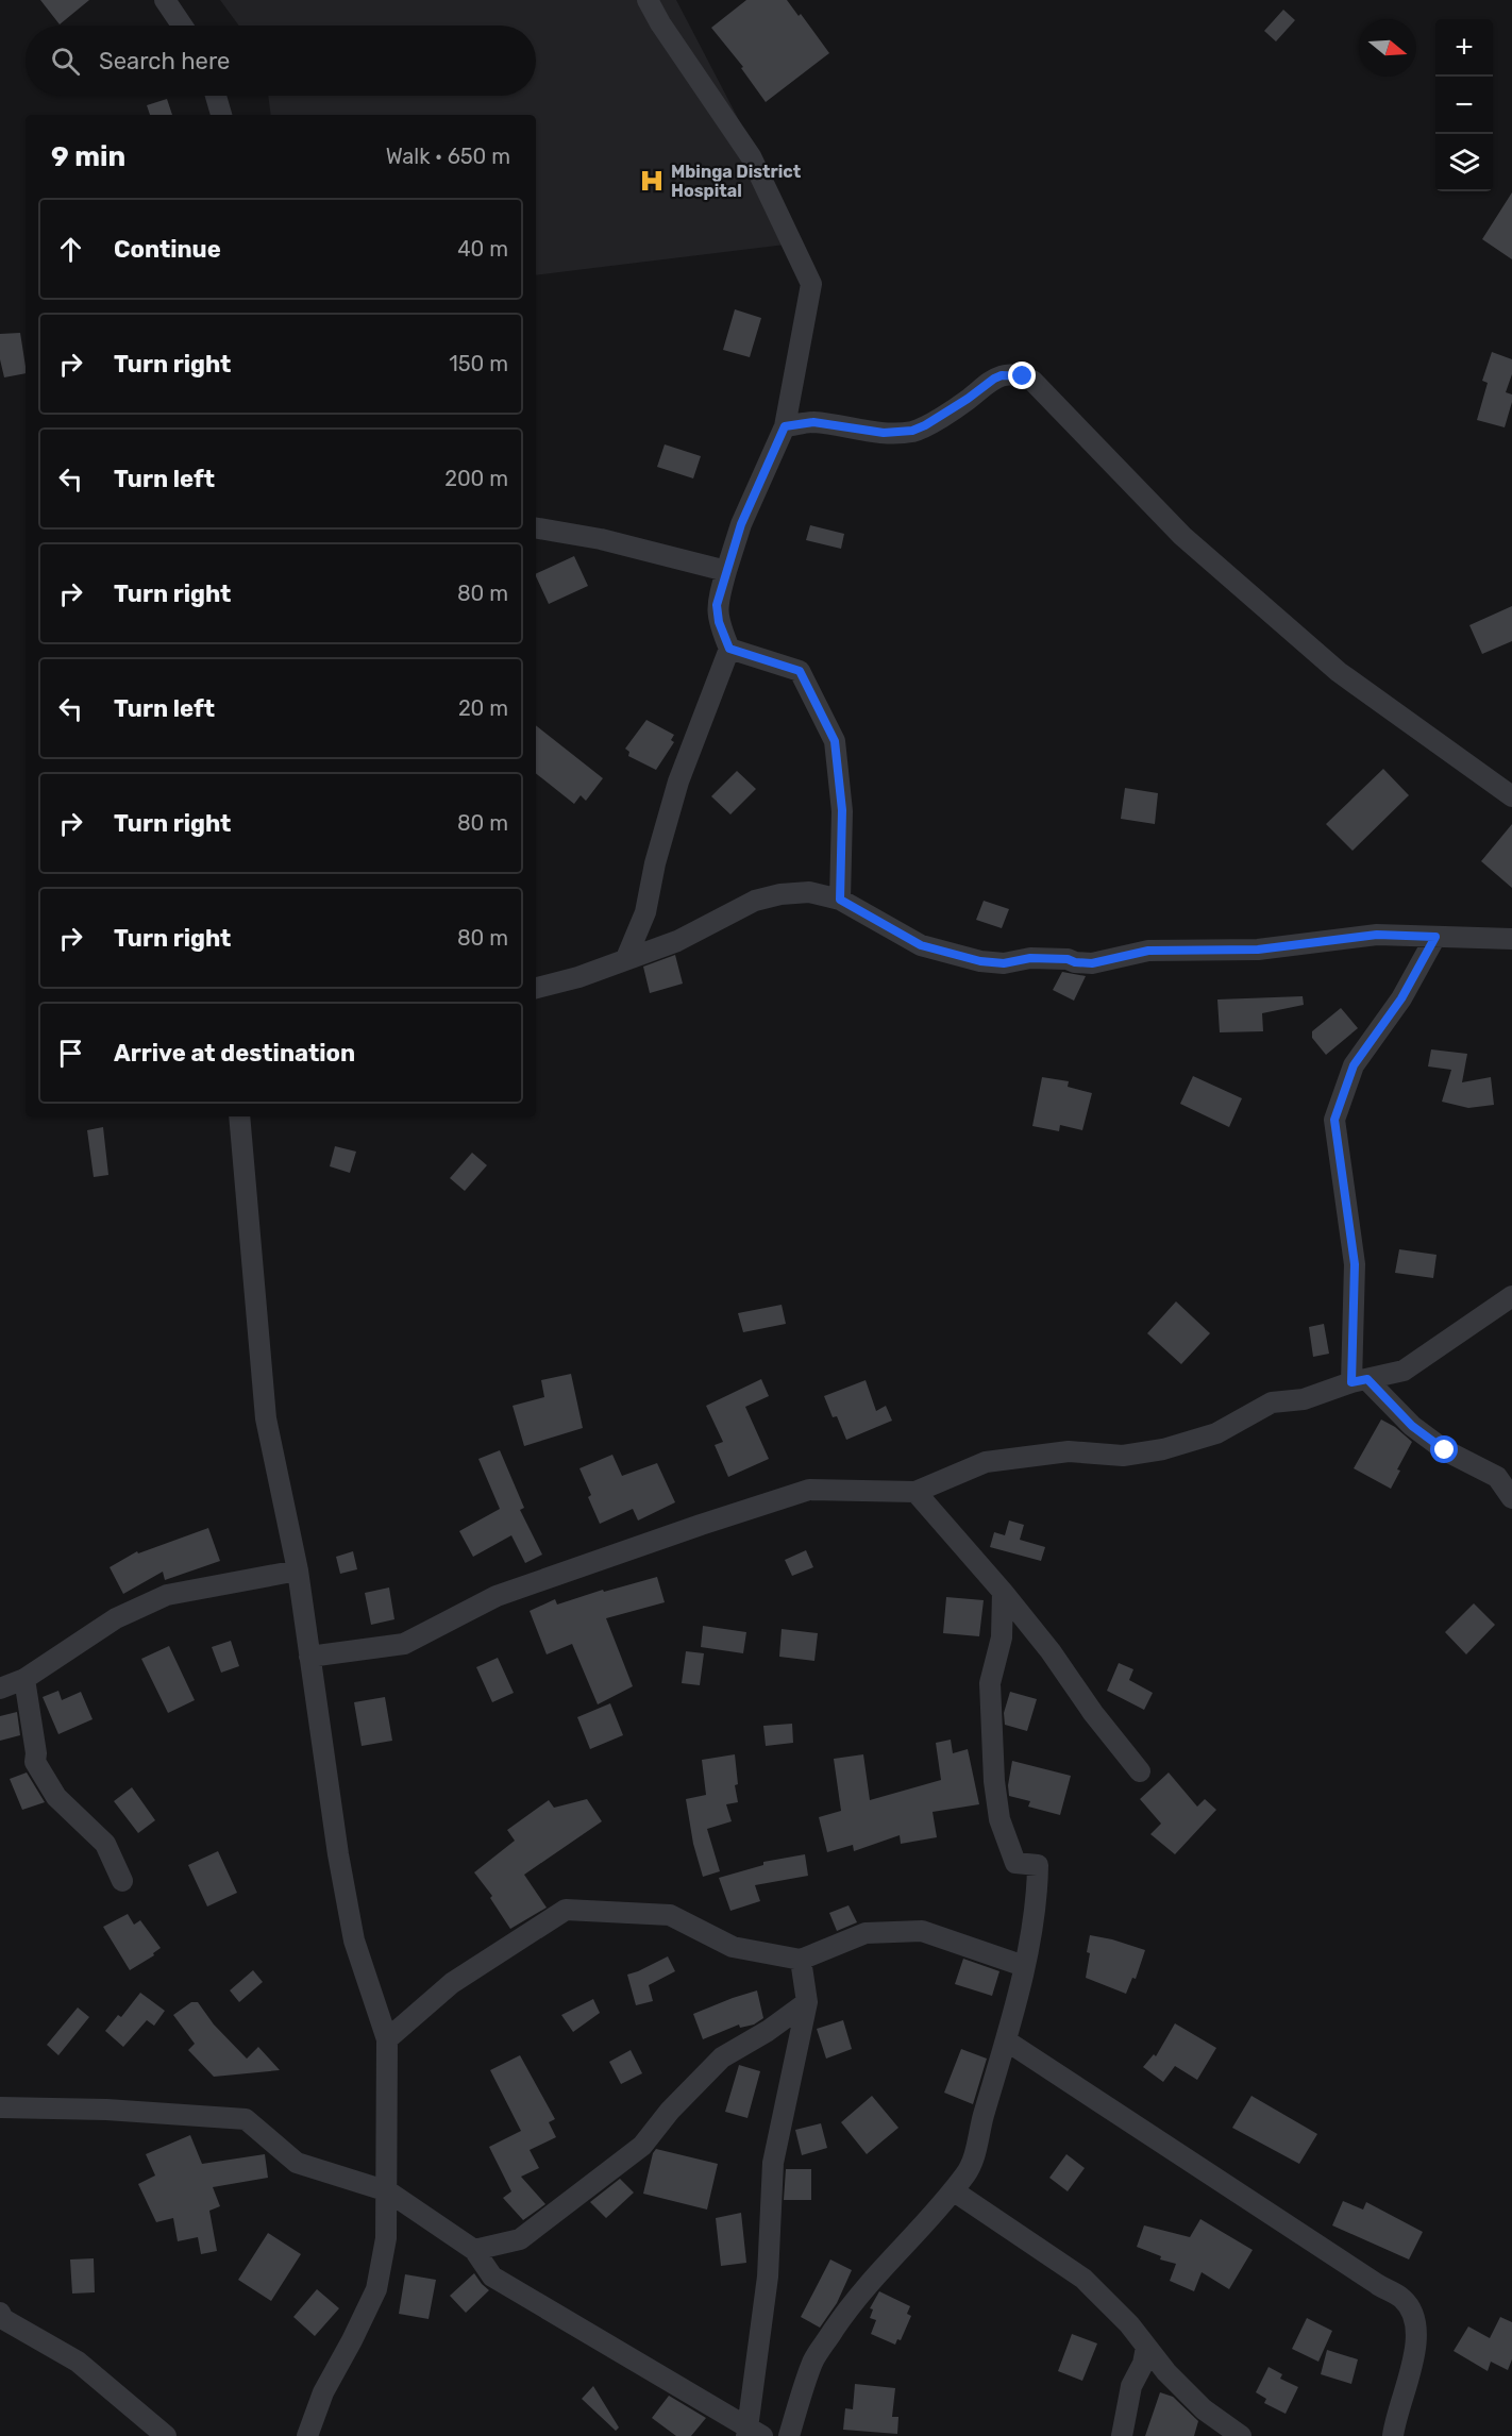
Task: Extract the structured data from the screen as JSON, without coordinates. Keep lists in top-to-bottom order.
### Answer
{
  "places": {
    "hospital": ["Mbinga District Hospital"]
  },
  "north": "right",
  "page": {
    "map_buttons": ["+", "−"],
    "search": "Search here",
    "heading": ["9 min", "Walk · 650 m"],
    "list": [
      ["Continue", "40 m"],
      ["Turn right", "150 m"],
      ["Turn left", "200 m"],
      ["Turn right", "80 m"],
      ["Turn left", "20 m"],
      ["Turn right", "80 m"],
      ["Turn right", "80 m"],
      "Arrive at destination"
    ]
  }
}
